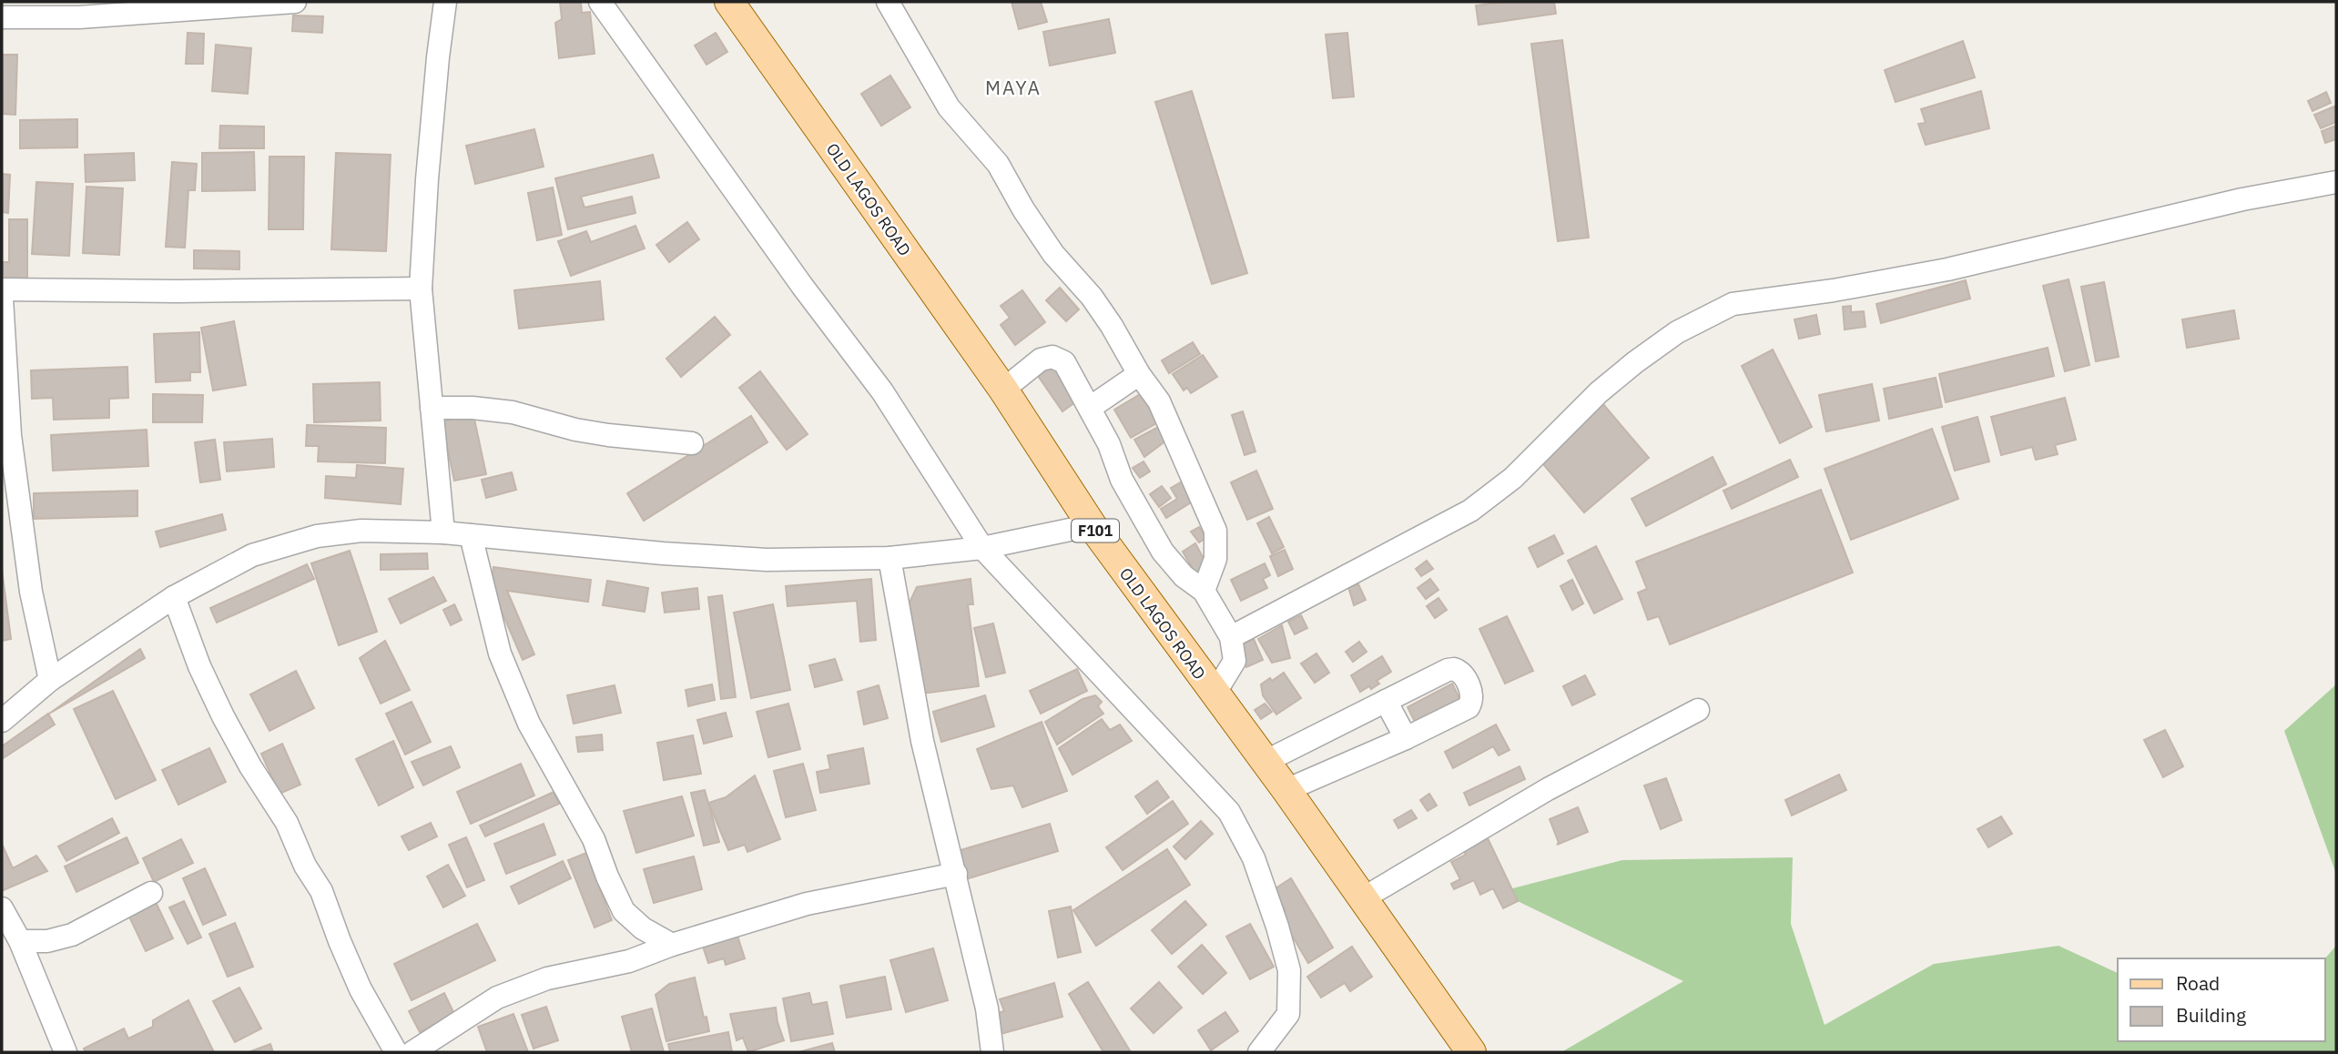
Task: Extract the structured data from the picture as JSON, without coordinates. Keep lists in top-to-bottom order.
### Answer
{
  "streets": {
    "main road": ["OLD LAGOS ROAD", "F101"]
  },
  "districts": ["MAYA"],
  "legend": ["Road", "Building"]
}
